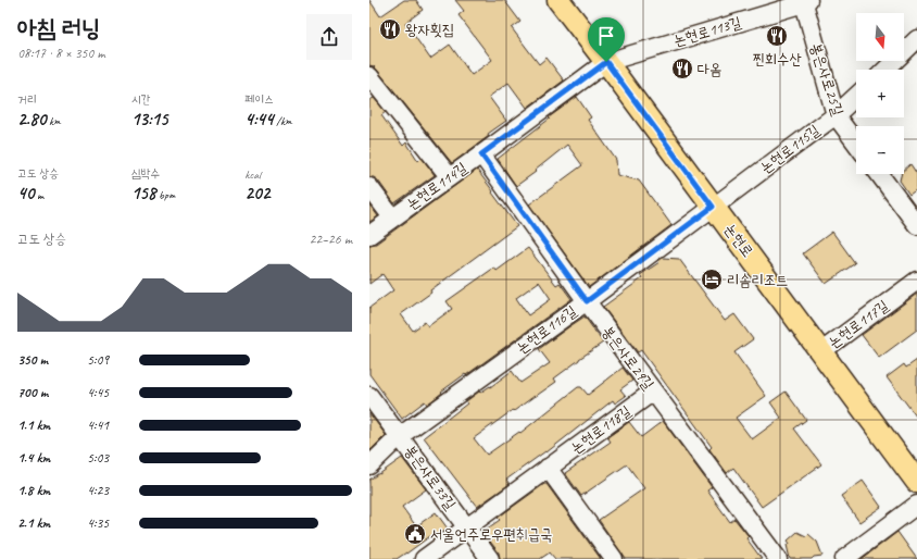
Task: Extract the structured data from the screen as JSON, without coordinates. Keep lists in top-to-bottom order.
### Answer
{
  "streets": {
    "main road": ["논현로"],
    "street": [
      "논현로113길",
      "봉은사로25길",
      "논현로115길",
      "논현로114길",
      "논현로117길",
      "논현로116길",
      "봉은사로29길",
      "논현로118길",
      "봉은사로33길"
    ]
  },
  "crossings": [
    ["논현로113길", "봉은사로25길"],
    ["논현로113길", "논현로114길"],
    ["논현로113길", "논현로"],
    ["봉은사로25길", "논현로115길"],
    ["논현로115길", "논현로"],
    ["논현로115길", "논현로116길"],
    ["논현로114길", "논현로"],
    ["논현로114길", "봉은사로29길"],
    ["논현로", "논현로117길"],
    ["논현로", "논현로116길"],
    ["논현로116길", "봉은사로29길"],
    ["논현로116길", "봉은사로33길"],
    ["봉은사로29길", "논현로118길"],
    ["논현로118길", "봉은사로33길"]
  ],
  "places": {
    "restaurant": ["왕자횟집", "찐회수산", "다옴"],
    "hotel": ["리솜리조트"],
    "public building": ["서울언주로우편취급국"]
  },
  "north": "bottom",
  "page": {
    "heading": ["아침 러닝", "08:17 · 8 × 350 m"],
    "map_buttons": ["+", "−"],
    "stats": [
      ["거리", "2.80 km"],
      ["시간", "13:15"],
      ["페이스", "4:44 /km"],
      ["고도 상승", "40 m"],
      ["심박수", "158 bpm"],
      ["kcal", "202"]
    ],
    "chart": ["고도 상승", "22–26 m"],
    "list": [
      {
        "name": "350 m",
        "note": "5:09"
      },
      {
        "name": "700 m",
        "note": "4:45"
      },
      {
        "name": "1.1 km",
        "note": "4:41"
      },
      {
        "name": "1.4 km",
        "note": "5:03"
      },
      {
        "name": "1.8 km",
        "note": "4:23"
      },
      {
        "name": "2.1 km",
        "note": "4:35"
      }
    ]
  }
}
